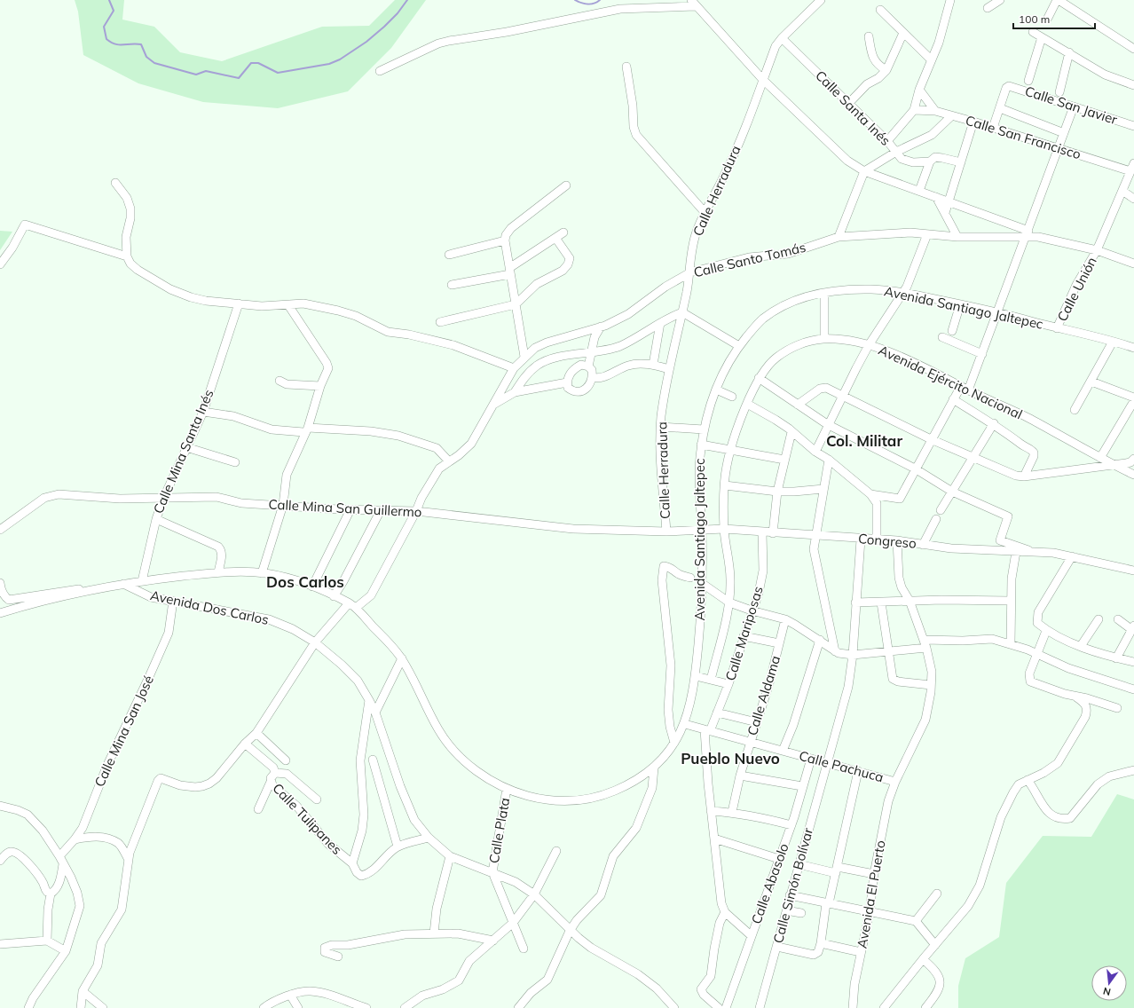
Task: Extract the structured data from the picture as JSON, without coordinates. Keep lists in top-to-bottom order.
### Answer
{
  "streets": {
    "street": [
      "Calle San Javier",
      "Calle Santa Inés",
      "Calle San Francisco",
      "Calle Herradura",
      "Calle Santo Tomás",
      "Calle Unión",
      "Avenida Santiago Jaltepec",
      "Avenida Ejército Nacional",
      "Calle Mina Santa Inés",
      "Calle Mina San Guillermo",
      "Congreso",
      "Avenida Dos Carlos",
      "Calle Mariposas",
      "Calle Aldama",
      "Calle Mina San José",
      "Calle Pachuca",
      "Calle Tulipanes",
      "Calle Plata",
      "Calle Abasolo",
      "Calle Simón Bolívar",
      "Avenida El Puerto"
    ]
  },
  "crossings": [
    ["Calle Santa Inés", "Calle Herradura"],
    ["Calle San Francisco", "Calle Unión"],
    ["Calle Herradura", "Calle Santo Tomás"],
    ["Calle Herradura", "Calle Mina San Guillermo"],
    ["Calle Santo Tomás", "Calle Unión"],
    ["Calle Santo Tomás", "Avenida Santiago Jaltepec"],
    ["Calle Santo Tomás", "Calle Mina San Guillermo"],
    ["Calle Unión", "Avenida Santiago Jaltepec"],
    ["Avenida Santiago Jaltepec", "Calle Mina Santa Inés"],
    ["Avenida Santiago Jaltepec", "Calle Mina San Guillermo"],
    ["Avenida Santiago Jaltepec", "Congreso"],
    ["Avenida Santiago Jaltepec", "Avenida Dos Carlos"],
    ["Avenida Santiago Jaltepec", "Calle Pachuca"],
    ["Avenida Santiago Jaltepec", "Calle Plata"],
    ["Avenida Ejército Nacional", "Congreso"],
    ["Calle Mina Santa Inés", "Calle Mina San Guillermo"],
    ["Calle Mina San Guillermo", "Congreso"],
    ["Congreso", "Calle Mariposas"],
    ["Congreso", "Calle Simón Bolívar"],
    ["Congreso", "Avenida El Puerto"],
    ["Avenida Dos Carlos", "Calle Mina San José"],
    ["Calle Mariposas", "Calle Pachuca"],
    ["Calle Aldama", "Calle Pachuca"],
    ["Calle Pachuca", "Calle Abasolo"],
    ["Calle Pachuca", "Calle Simón Bolívar"],
    ["Calle Pachuca", "Avenida El Puerto"]
  ],
  "districts": ["Col. Militar", "Dos Carlos", "Pueblo Nuevo"],
  "scale_bar": "100 m",
  "north": "bottom"
}
